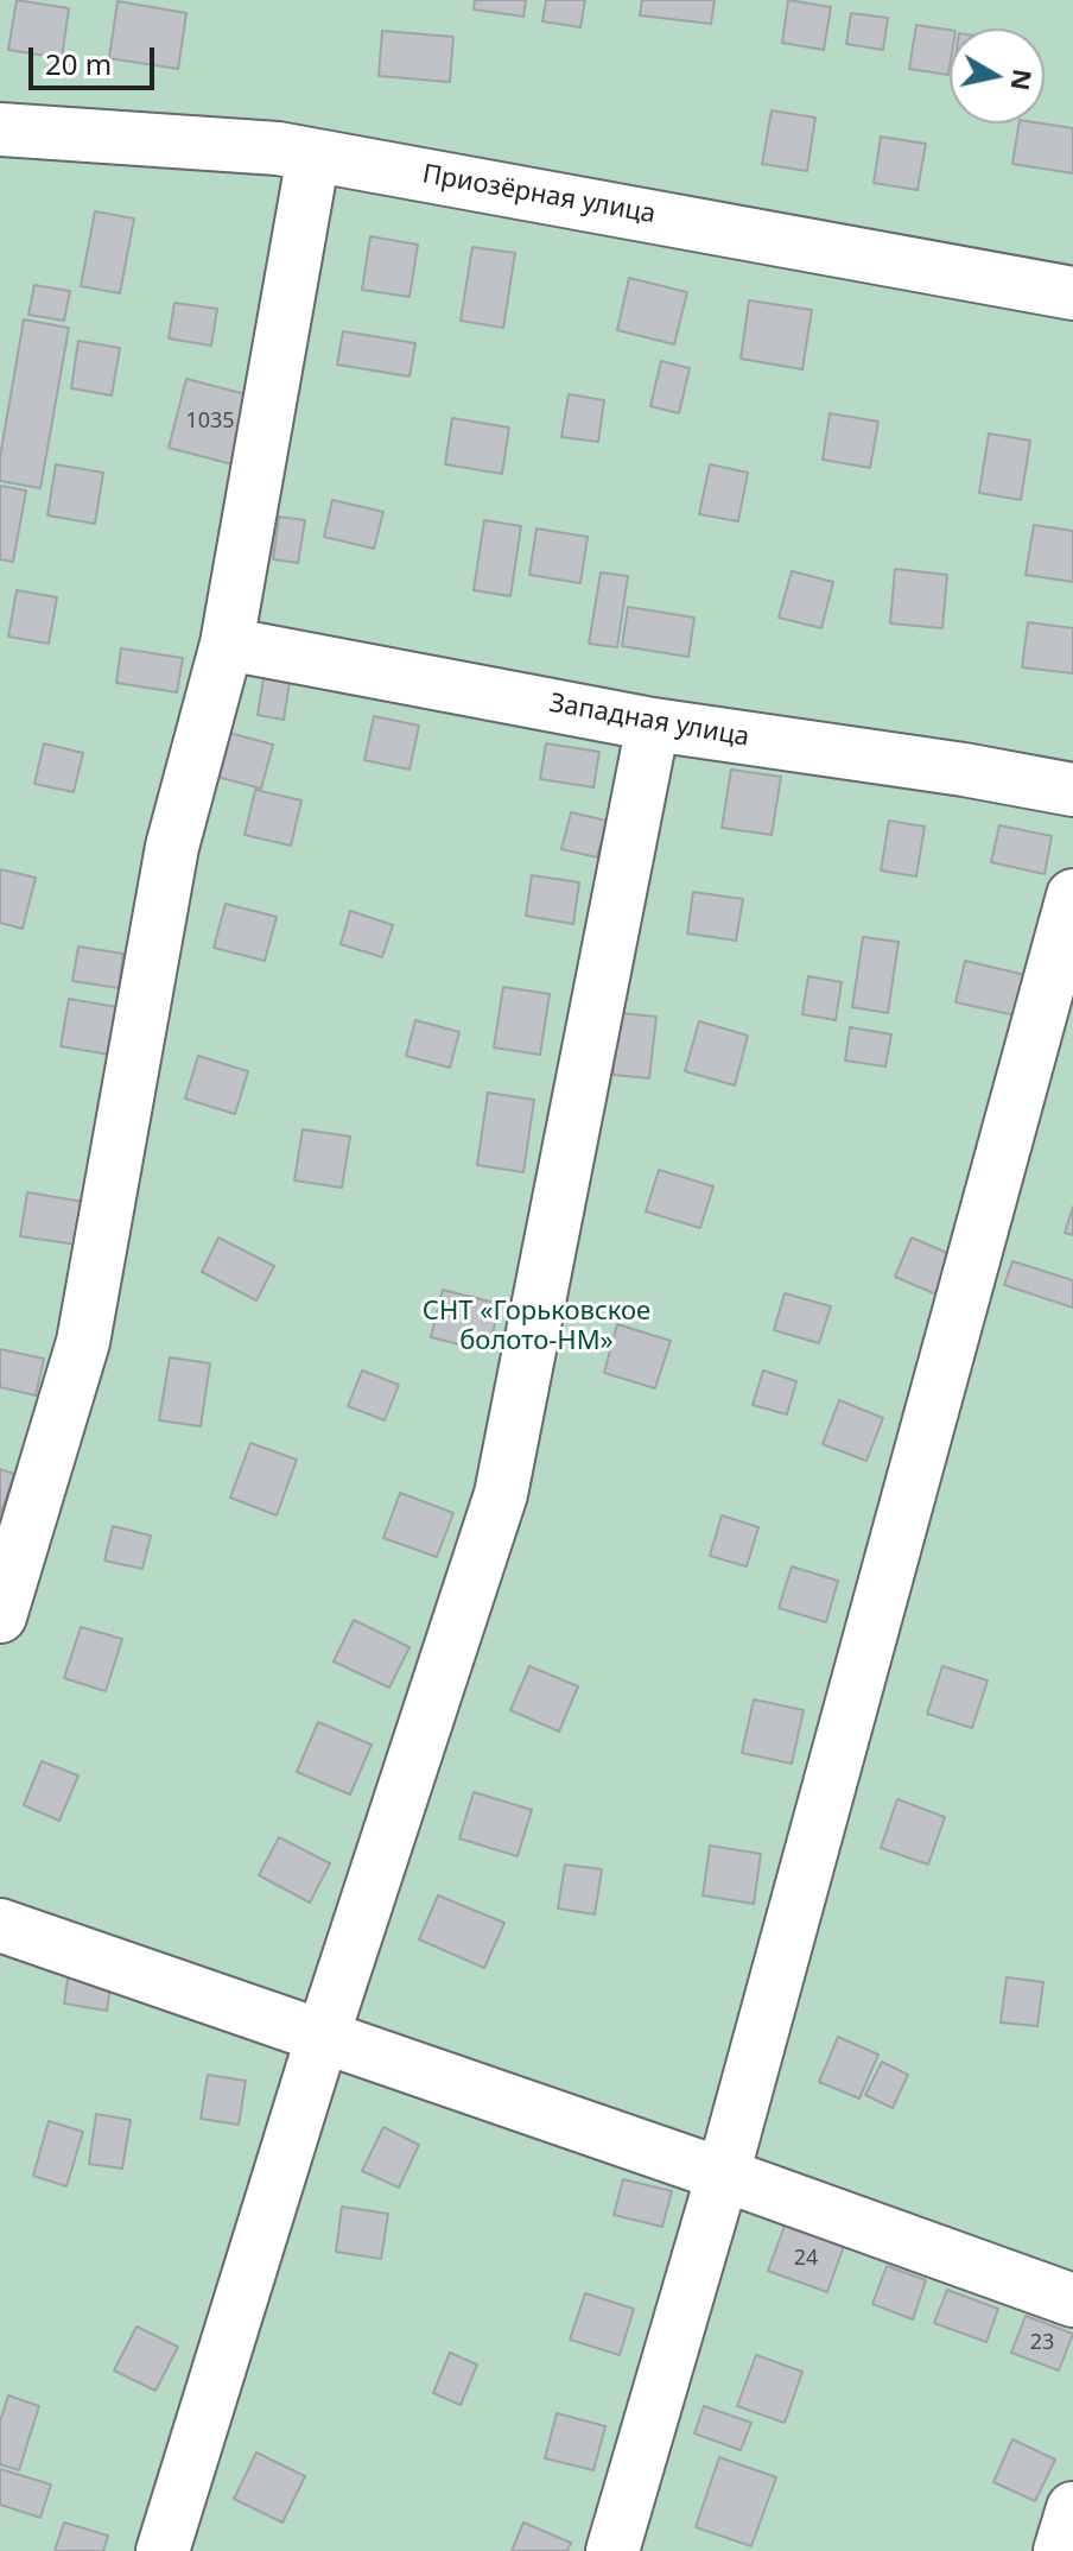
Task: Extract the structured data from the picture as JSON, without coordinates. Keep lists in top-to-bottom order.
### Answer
{
  "streets": {
    "street": ["Приозёрная улица", "Западная улица"]
  },
  "parks": ["СНТ «Горьковское болото-НМ»"],
  "house_numbers": ["1035", "24", "23"],
  "scale_bar": "20 m",
  "north": "right"
}
